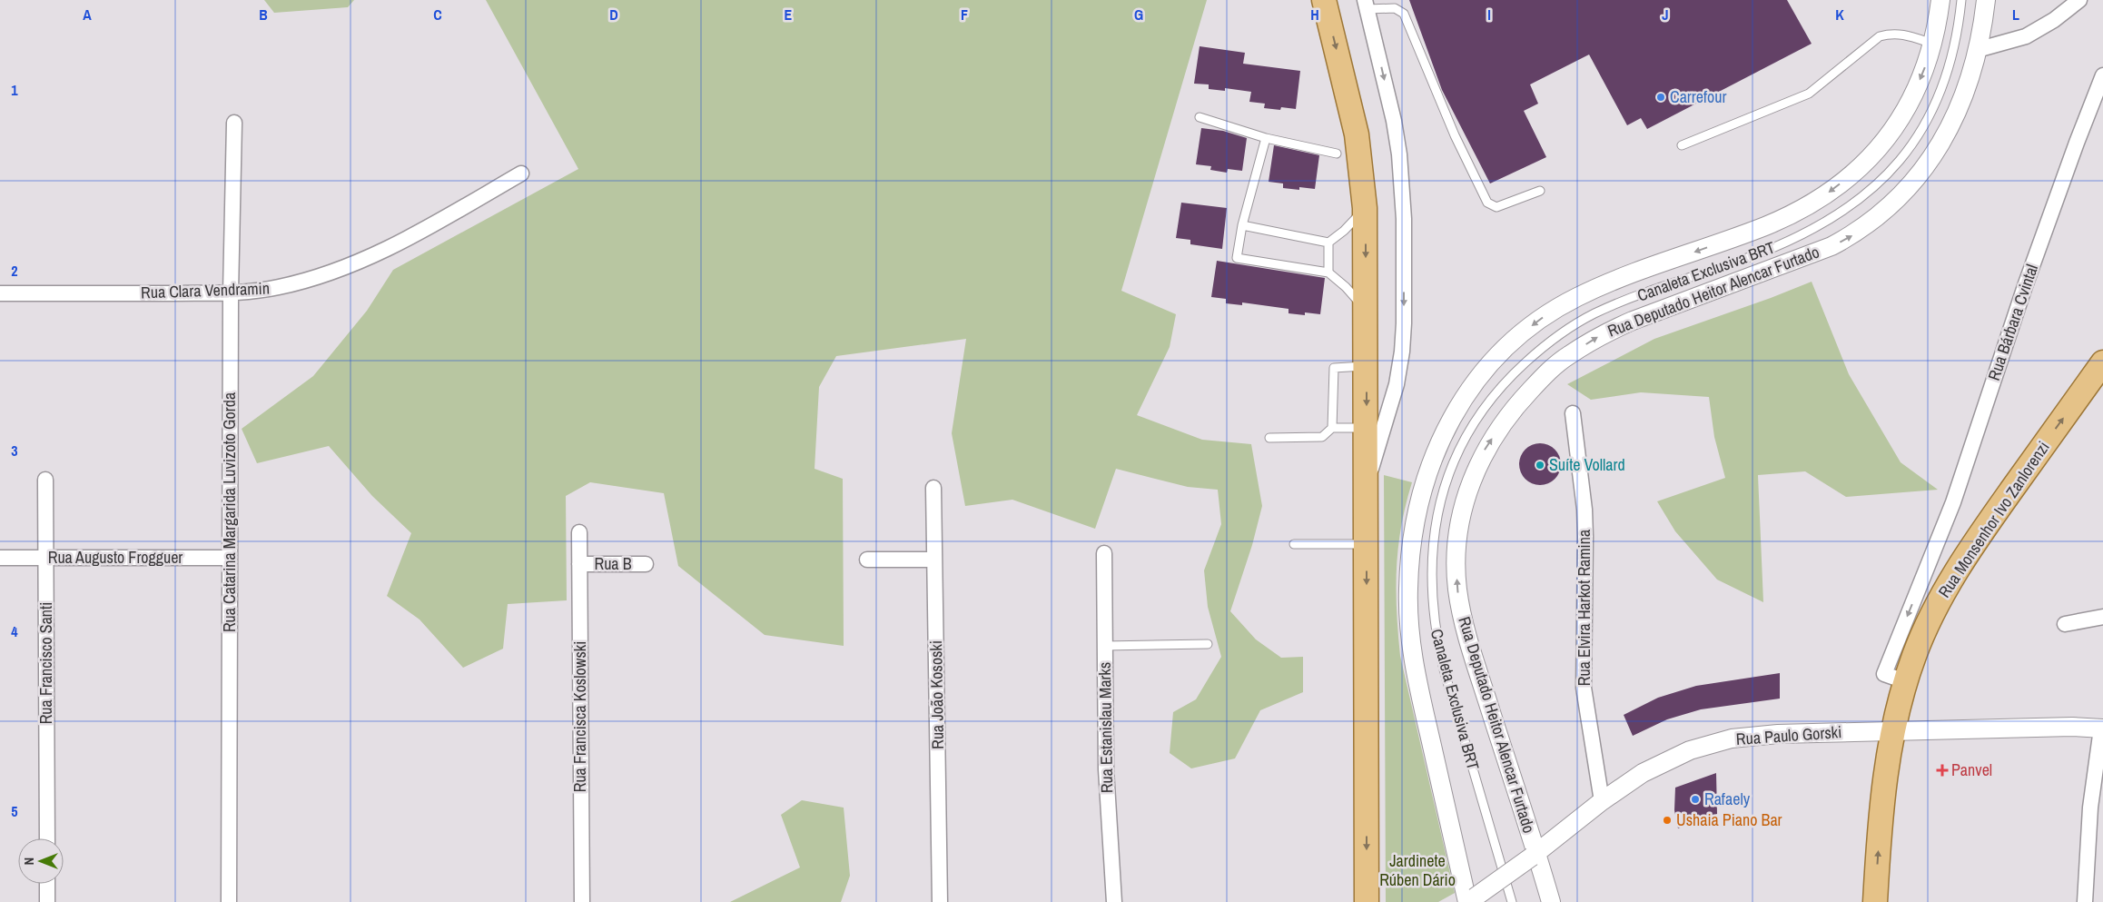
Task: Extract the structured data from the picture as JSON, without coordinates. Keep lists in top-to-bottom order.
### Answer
{
  "streets": {
    "main road": ["Rua Monsenhor Ivo Zanlorenzi"],
    "street": [
      "Rua Clara Vendramin",
      "Rua Deputado Heitor Alencar Furtado",
      "Rua Bárbara Cvintal",
      "Rua Catarina Margarida Luvizoto Gorda",
      "Rua Augusto Frogguer",
      "Rua B",
      "Rua Elvira Harkot Ramina",
      "Rua Francisco Santi",
      "Rua João Kososki",
      "Rua Francisca Koslowski",
      "Rua Estanislau Marks",
      "Rua Paulo Gorski"
    ],
    "lane": ["Canaleta Exclusiva BRT"]
  },
  "crossings": [
    ["Rua Clara Vendramin", "Rua Catarina Margarida Luvizoto Gorda"],
    ["Rua Deputado Heitor Alencar Furtado", "Rua Paulo Gorski"],
    ["Rua Bárbara Cvintal", "Rua Monsenhor Ivo Zanlorenzi"],
    ["Rua Catarina Margarida Luvizoto Gorda", "Rua Augusto Frogguer"],
    ["Rua Monsenhor Ivo Zanlorenzi", "Rua Paulo Gorski"],
    ["Rua Augusto Frogguer", "Rua Francisco Santi"],
    ["Rua B", "Rua Francisca Koslowski"],
    ["Rua Elvira Harkot Ramina", "Rua Paulo Gorski"]
  ],
  "one_way": ["Rua Deputado Heitor Alencar Furtado", "Rua Monsenhor Ivo Zanlorenzi"],
  "parks": ["Jardinete Rúben Dário"],
  "places": {
    "other": [
      "Carrefour",
      "Suíte Vollard",
      "Rafaely",
      "Ushaia Piano Bar"
    ],
    "health": ["Panvel"]
  },
  "north": "left",
  "grid": {
    "columns": [
      "A",
      "B",
      "C",
      "D",
      "E",
      "F",
      "G",
      "H",
      "I",
      "J",
      "K",
      "L"
    ],
    "rows": [
      "1",
      "2",
      "3",
      "4",
      "5"
    ]
  }
}
